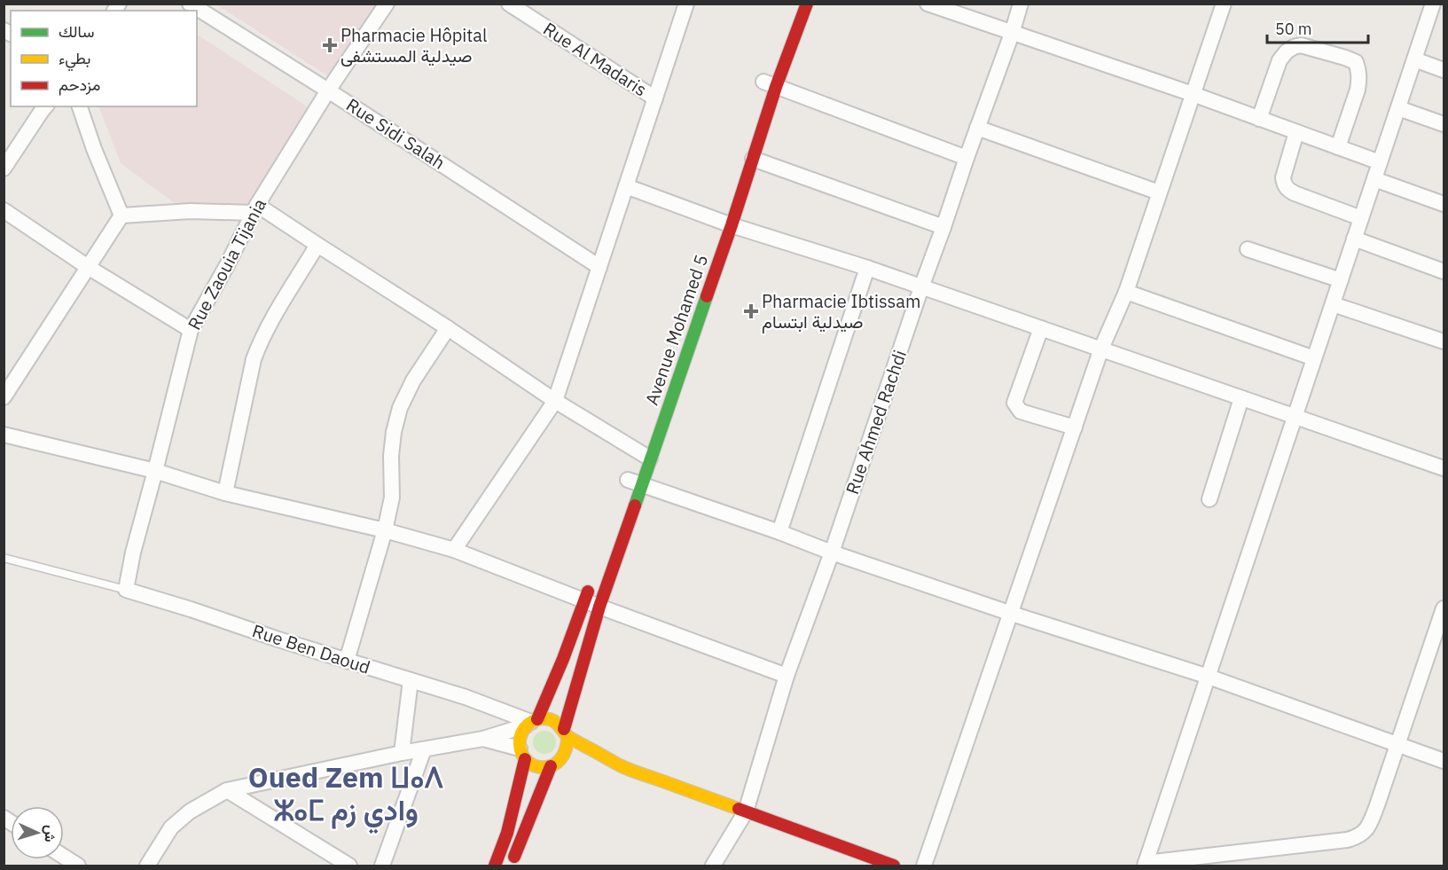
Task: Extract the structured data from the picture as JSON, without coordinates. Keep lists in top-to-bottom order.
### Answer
{
  "streets": {
    "main road": ["Avenue Mohamed 5"],
    "street": [
      "Rue Al Madaris",
      "Rue Sidi Salah",
      "Rue Zaouia Tijania",
      "Rue Ahmed Rachdi",
      "Rue Ben Daoud"
    ]
  },
  "crossings": [
    ["Rue Sidi Salah", "Rue Zaouia Tijania"],
    ["Rue Zaouia Tijania", "Rue Ben Daoud"],
    ["Avenue Mohamed 5", "Rue Ben Daoud"]
  ],
  "districts": ["Oued Zem ⵡⴰⴷ ⵣⴰⵎ وادي زم"],
  "places": {
    "health": ["Pharmacie Hôpital صيدلية المستشفى", "Pharmacie Ibtissam صيدلية ابتسام"]
  },
  "legend": ["سالك", "بطيء", "مزدحم"],
  "scale_bar": "50 m",
  "north": "right"
}
